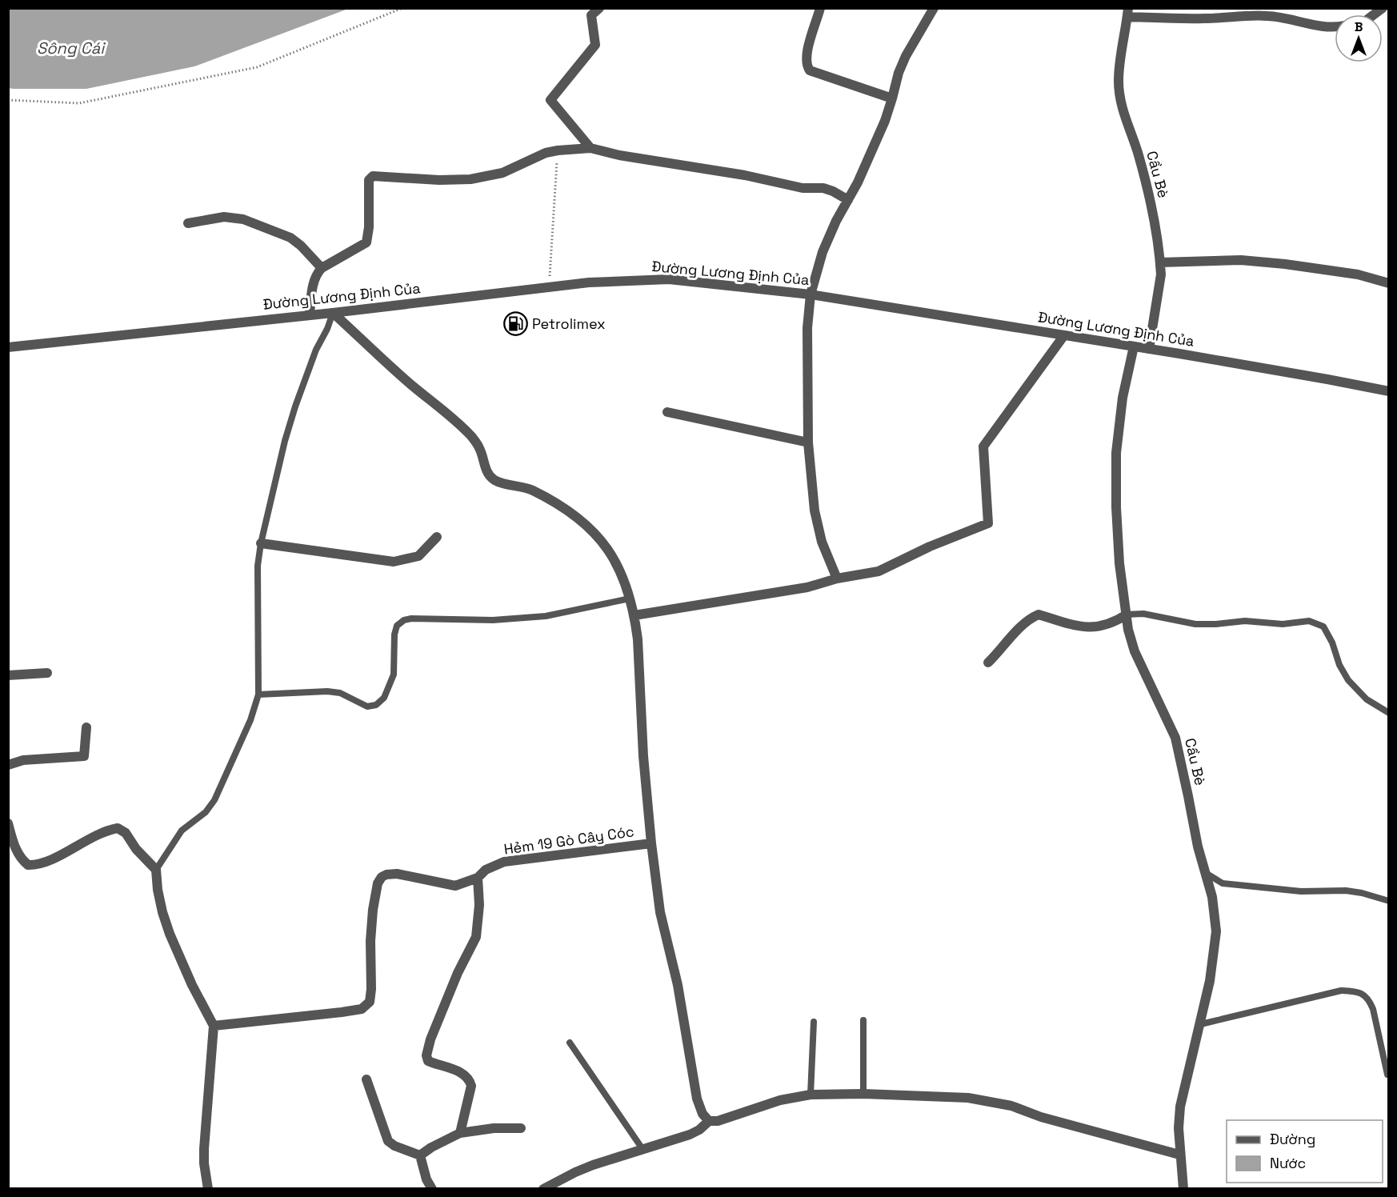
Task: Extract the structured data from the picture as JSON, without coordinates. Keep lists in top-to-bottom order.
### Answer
{
  "streets": {
    "street": ["Cầu Bè", "Đường Lương Định Của", "Hẻm 19 Gò Cây Cóc"]
  },
  "crossings": [
    ["Cầu Bè", "Đường Lương Định Của"]
  ],
  "water": ["Sông Cái"],
  "places": {
    "fuel station": ["Petrolimex"]
  },
  "legend": ["Đường", "Nước"],
  "north": "top"
}
